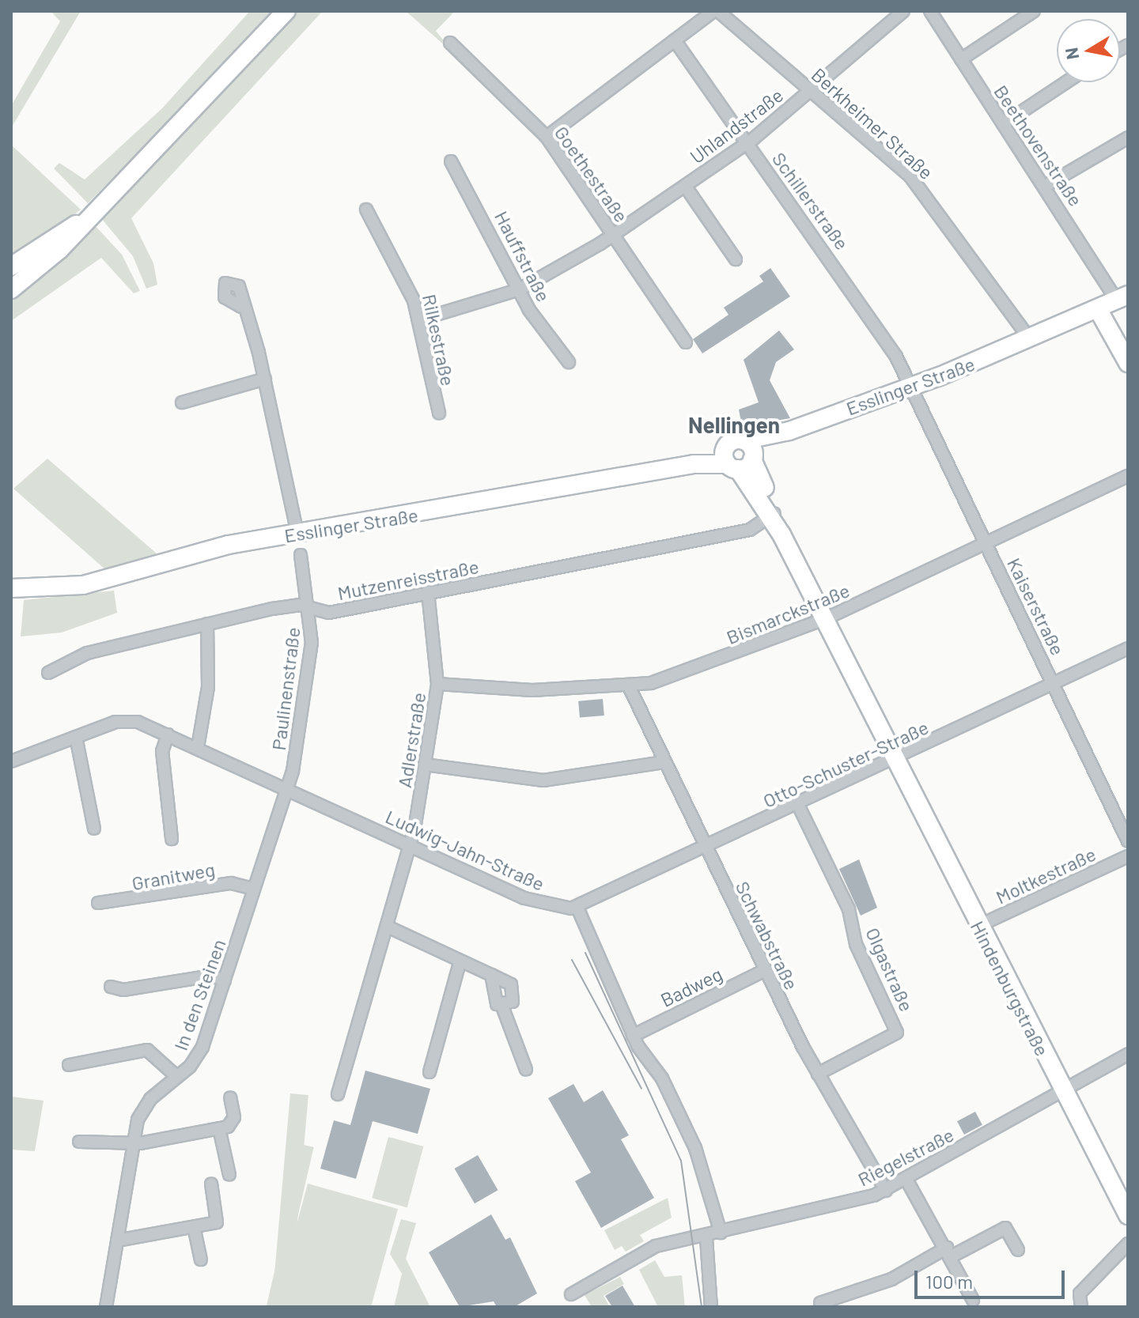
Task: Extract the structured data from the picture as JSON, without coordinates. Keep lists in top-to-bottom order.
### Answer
{
  "streets": {
    "main road": ["Esslinger Straße", "Hindenburgstraße"],
    "street": [
      "Berkheimer Straße",
      "Uhlandstraße",
      "Beethovenstraße",
      "Goethestraße",
      "Schillerstraße",
      "Hauffstraße",
      "Rilkestraße",
      "Mutzenreisstraße",
      "Kaiserstraße",
      "Bismarckstraße",
      "Paulinenstraße",
      "Adlerstraße",
      "Otto-Schuster-Straße",
      "Ludwig-Jahn-Straße",
      "Moltkestraße",
      "Granitweg",
      "Schwabstraße",
      "Olgastraße",
      "Badweg",
      "In den Steinen",
      "Riegelstraße"
    ]
  },
  "crossings": [
    ["Berkheimer Straße", "Uhlandstraße"],
    ["Berkheimer Straße", "Esslinger Straße"],
    ["Uhlandstraße", "Goethestraße"],
    ["Uhlandstraße", "Schillerstraße"],
    ["Uhlandstraße", "Hauffstraße"],
    ["Uhlandstraße", "Rilkestraße"],
    ["Beethovenstraße", "Esslinger Straße"],
    ["Schillerstraße", "Esslinger Straße"],
    ["Schillerstraße", "Kaiserstraße"],
    ["Esslinger Straße", "Kaiserstraße"],
    ["Esslinger Straße", "Hindenburgstraße"],
    ["Mutzenreisstraße", "Paulinenstraße"],
    ["Mutzenreisstraße", "Adlerstraße"],
    ["Mutzenreisstraße", "Hindenburgstraße"],
    ["Kaiserstraße", "Bismarckstraße"],
    ["Kaiserstraße", "Otto-Schuster-Straße"],
    ["Bismarckstraße", "Adlerstraße"],
    ["Bismarckstraße", "Schwabstraße"],
    ["Bismarckstraße", "Hindenburgstraße"],
    ["Paulinenstraße", "Ludwig-Jahn-Straße"],
    ["Paulinenstraße", "In den Steinen"],
    ["Adlerstraße", "Ludwig-Jahn-Straße"],
    ["Otto-Schuster-Straße", "Ludwig-Jahn-Straße"],
    ["Otto-Schuster-Straße", "Schwabstraße"],
    ["Otto-Schuster-Straße", "Olgastraße"],
    ["Otto-Schuster-Straße", "Hindenburgstraße"],
    ["Ludwig-Jahn-Straße", "In den Steinen"],
    ["Moltkestraße", "Hindenburgstraße"],
    ["Granitweg", "In den Steinen"],
    ["Schwabstraße", "Olgastraße"],
    ["Schwabstraße", "Badweg"],
    ["Schwabstraße", "Riegelstraße"],
    ["Hindenburgstraße", "Riegelstraße"]
  ],
  "districts": ["Nellingen"],
  "scale_bar": "100 m",
  "north": "left"
}
